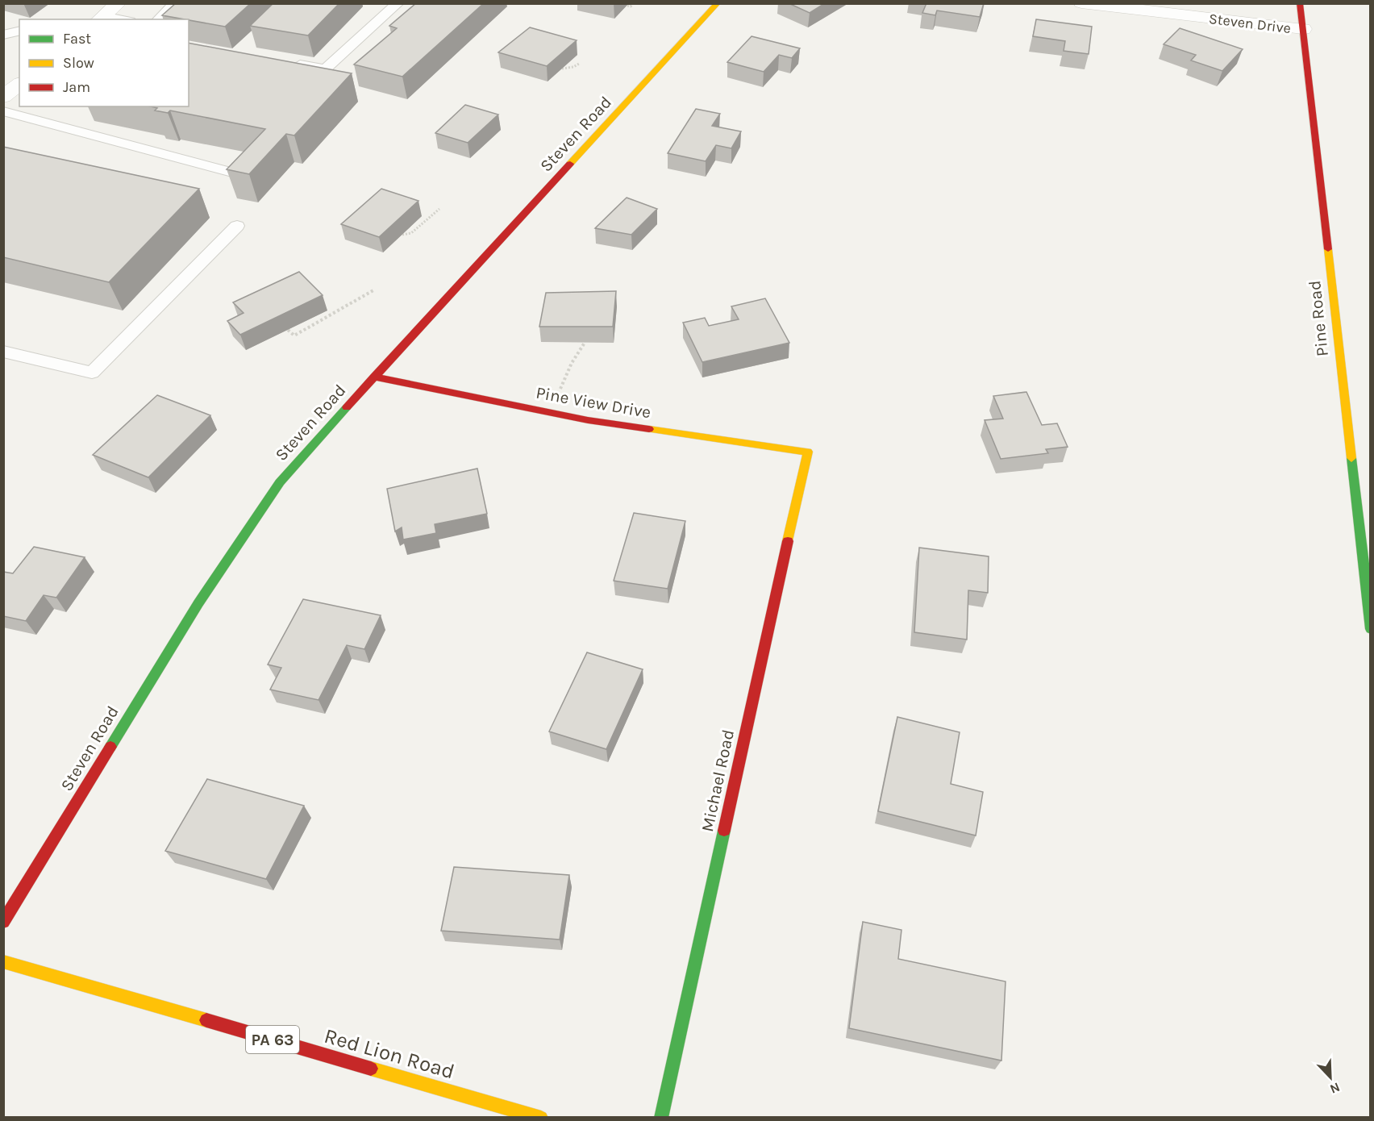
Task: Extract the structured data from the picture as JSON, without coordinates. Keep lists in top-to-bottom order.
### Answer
{
  "streets": {
    "street": [
      "Steven Drive",
      "Steven Road",
      "Pine Road",
      "Pine View Drive",
      "Michael Road",
      "PA 63",
      "Red Lion Road"
    ]
  },
  "crossings": [
    ["Steven Drive", "Pine Road"],
    ["Steven Road", "Pine View Drive"],
    ["Pine View Drive", "Michael Road"]
  ],
  "legend": ["Fast", "Slow", "Jam"],
  "north": "bottom right"
}
